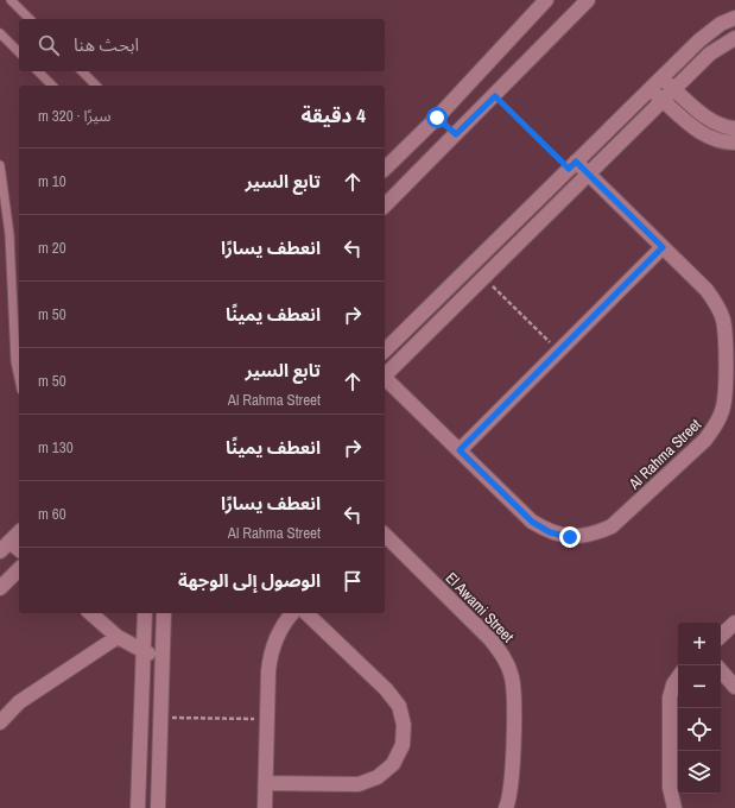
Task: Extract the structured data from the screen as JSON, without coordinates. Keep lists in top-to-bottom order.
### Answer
{
  "streets": {
    "street": ["Al Rahma Street", "El Awami Street"]
  },
  "page": {
    "search": "ابحث هنا",
    "heading": ["4 دقيقة", "سيرًا · 320 m"],
    "list": [
      ["تابع السير", "10 m"],
      ["انعطف يسارًا", "20 m"],
      ["انعطف يمينًا", "50 m"],
      ["تابع السير", "Al Rahma Street", "50 m"],
      ["انعطف يمينًا", "130 m"],
      ["انعطف يسارًا", "Al Rahma Street", "60 m"],
      "الوصول إلى الوجهة"
    ],
    "map_buttons": ["+", "−"]
  }
}
